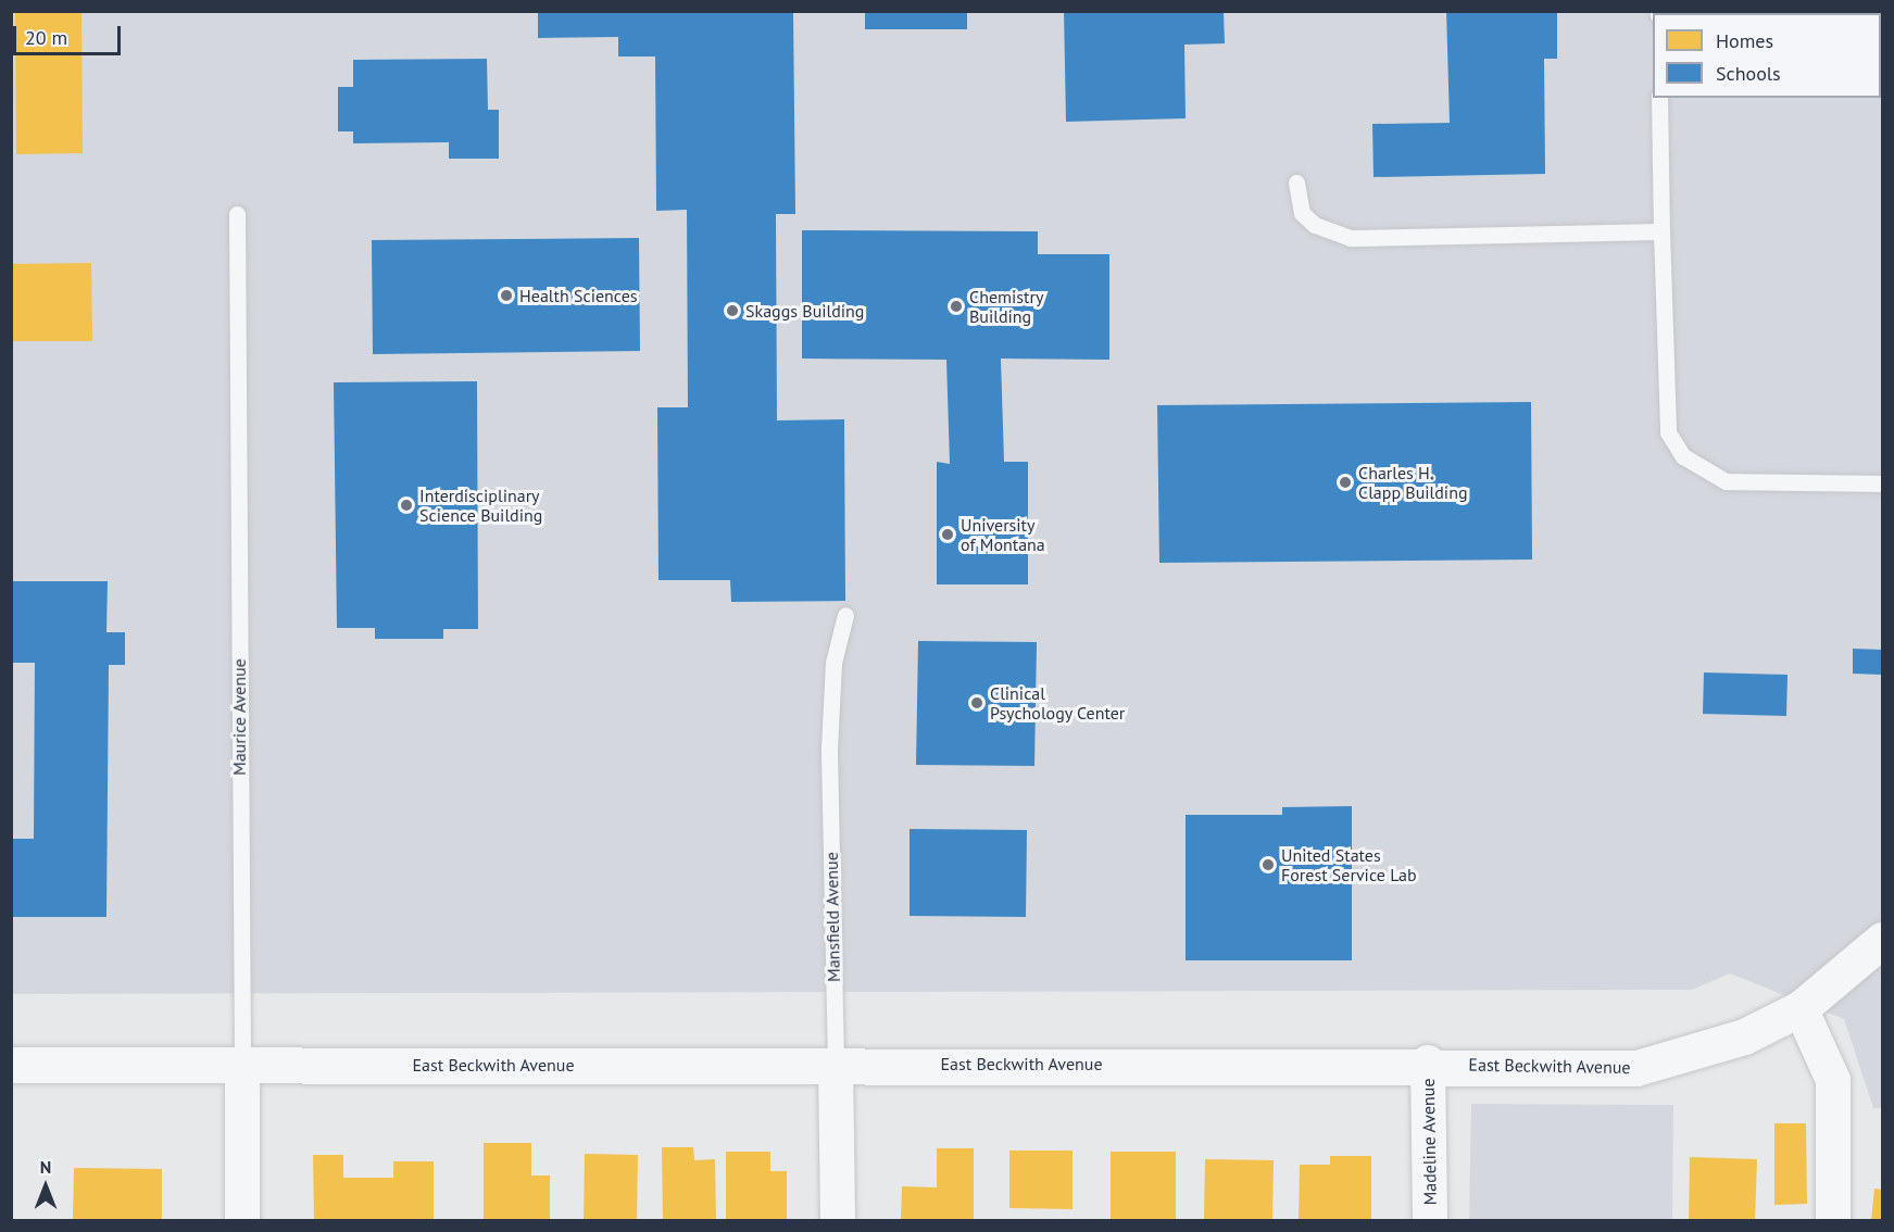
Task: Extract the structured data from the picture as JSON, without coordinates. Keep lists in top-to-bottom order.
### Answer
{
  "streets": {
    "street": [
      "Maurice Avenue",
      "Mansfield Avenue",
      "East Beckwith Avenue",
      "Madeline Avenue"
    ]
  },
  "crossings": [
    ["Maurice Avenue", "East Beckwith Avenue"],
    ["Mansfield Avenue", "East Beckwith Avenue"],
    ["East Beckwith Avenue", "Madeline Avenue"]
  ],
  "places": [
    "Health Sciences",
    "Chemistry Building",
    "Skaggs Building",
    "Charles H. Clapp Building",
    "Interdisciplinary Science Building",
    "University of Montana",
    "Clinical Psychology Center",
    "United States Forest Service Lab"
  ],
  "legend": ["Homes", "Schools"],
  "scale_bar": "20 m",
  "north": "top"
}
